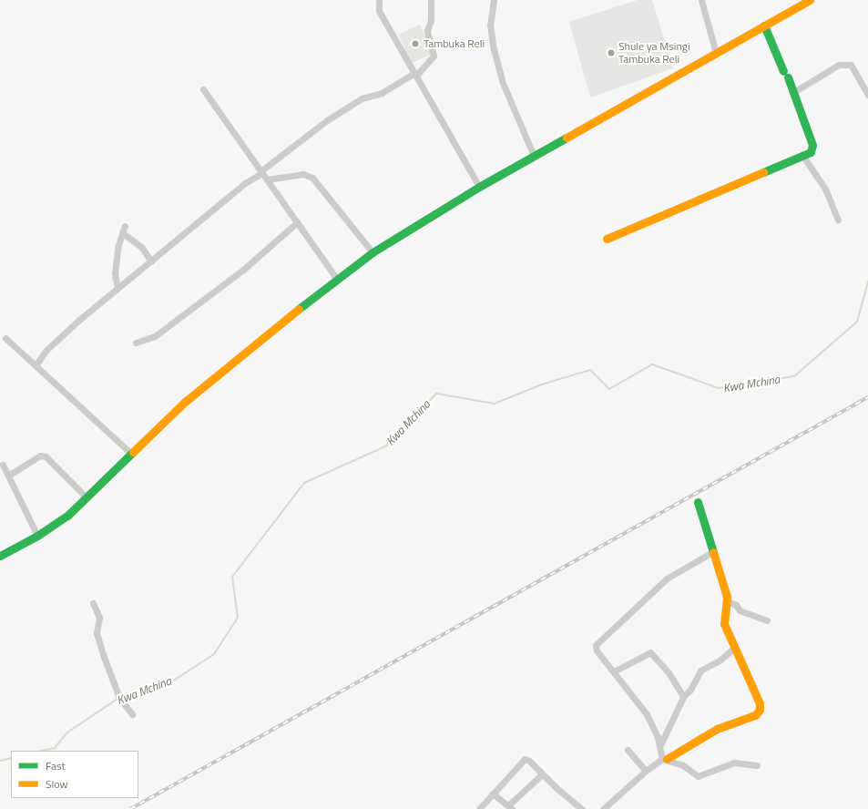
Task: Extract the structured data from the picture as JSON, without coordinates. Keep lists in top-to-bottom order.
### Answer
{
  "water": ["Kwa Mchina"],
  "places": ["Tambuka Reli", "Shule ya Msingi Tambuka Reli"],
  "legend": ["Fast", "Slow"]
}
